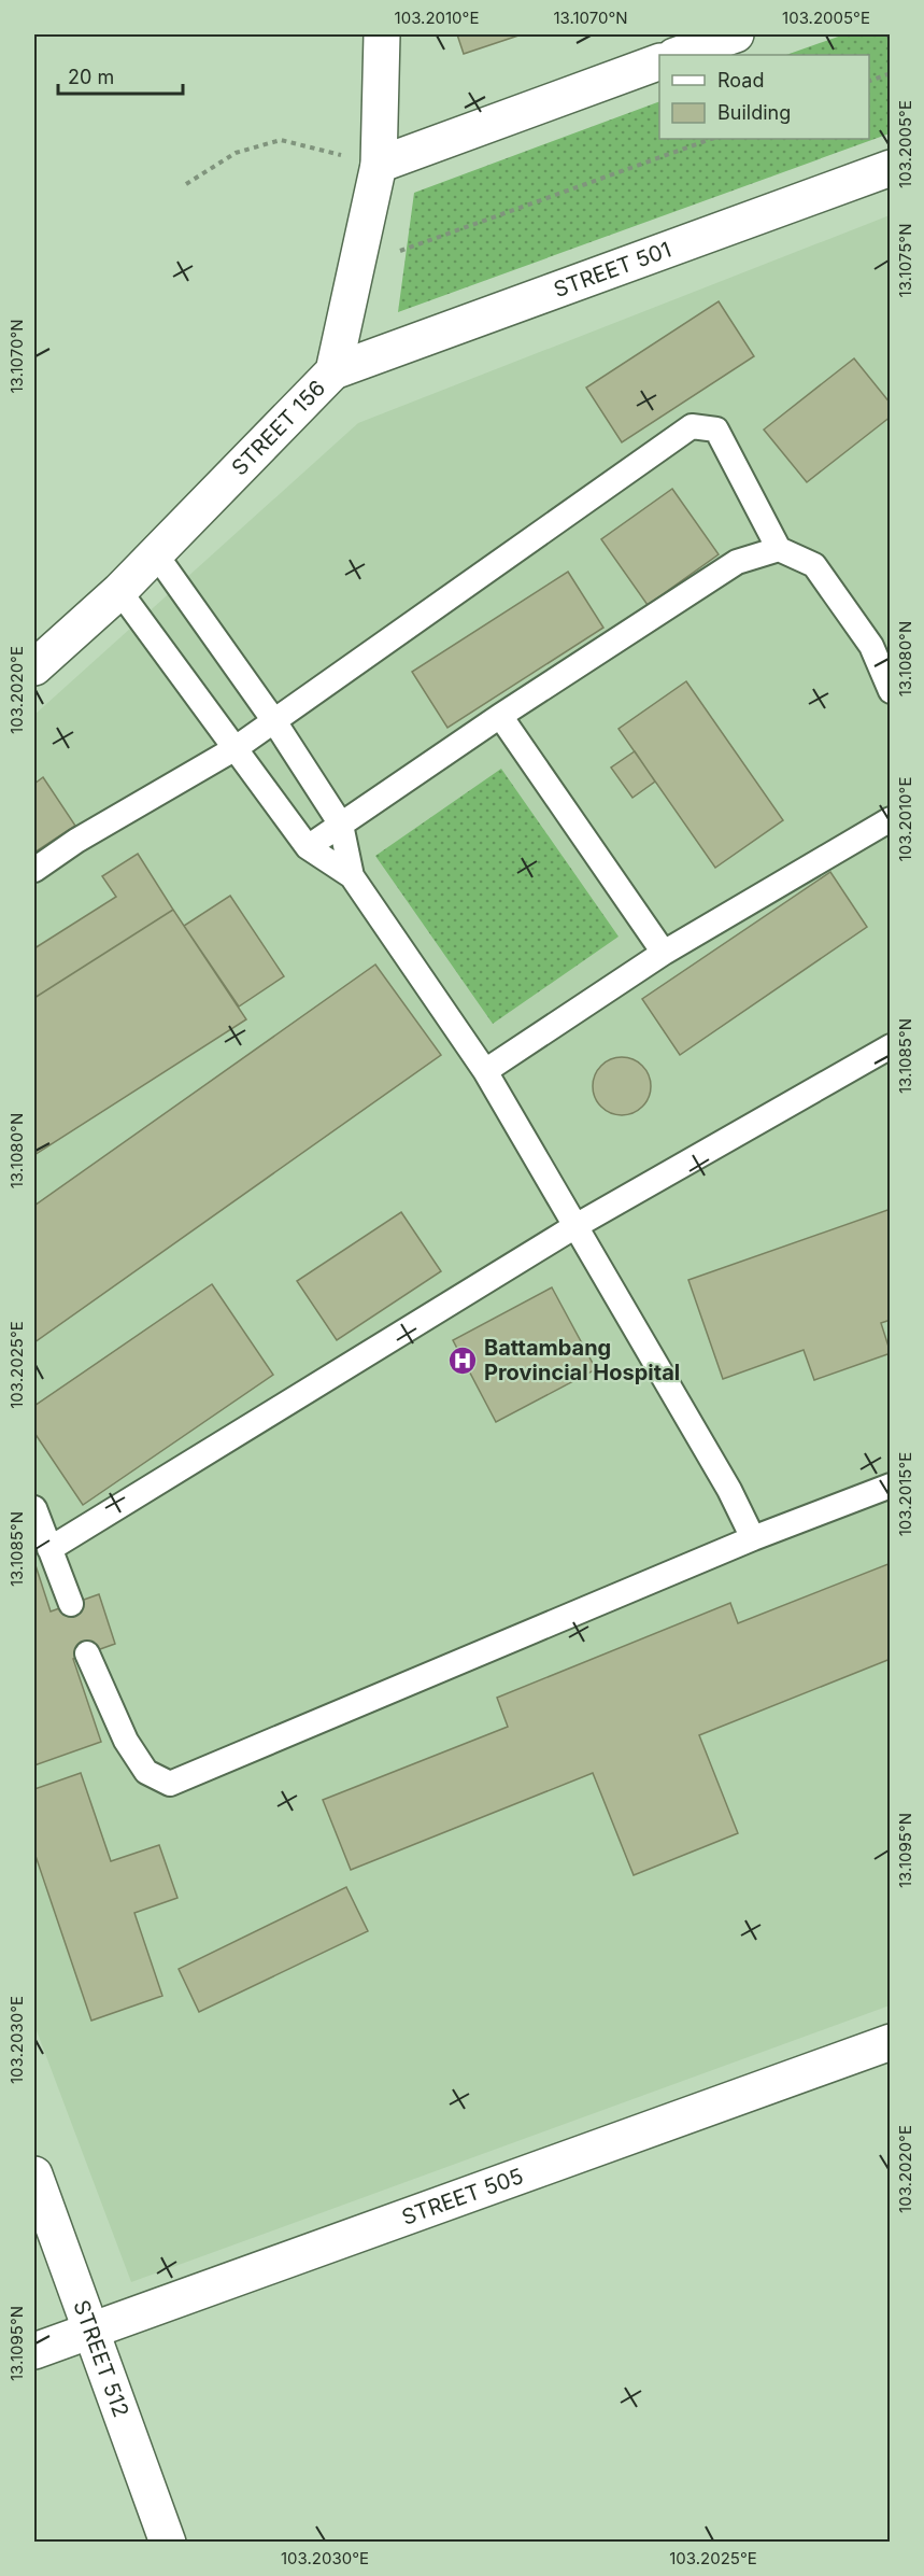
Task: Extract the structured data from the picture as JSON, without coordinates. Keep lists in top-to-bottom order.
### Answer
{
  "streets": {
    "street": [
      "STREET 501",
      "STREET 156",
      "STREET 505",
      "STREET 512"
    ]
  },
  "crossings": [
    ["STREET 501", "STREET 156"],
    ["STREET 505", "STREET 512"]
  ],
  "places": {
    "hospital": ["Battambang Provincial Hospital"]
  },
  "legend": ["Road", "Building"],
  "scale_bar": "20 m",
  "coordinates": [
    "103.2010°E",
    "13.1070°N",
    "103.2005°E",
    "13.1075°N",
    "13.1080°N",
    "103.2020°E",
    "13.1085°N",
    "103.2025°E",
    "103.2015°E",
    "13.1095°N",
    "103.2030°E"
  ]
}
